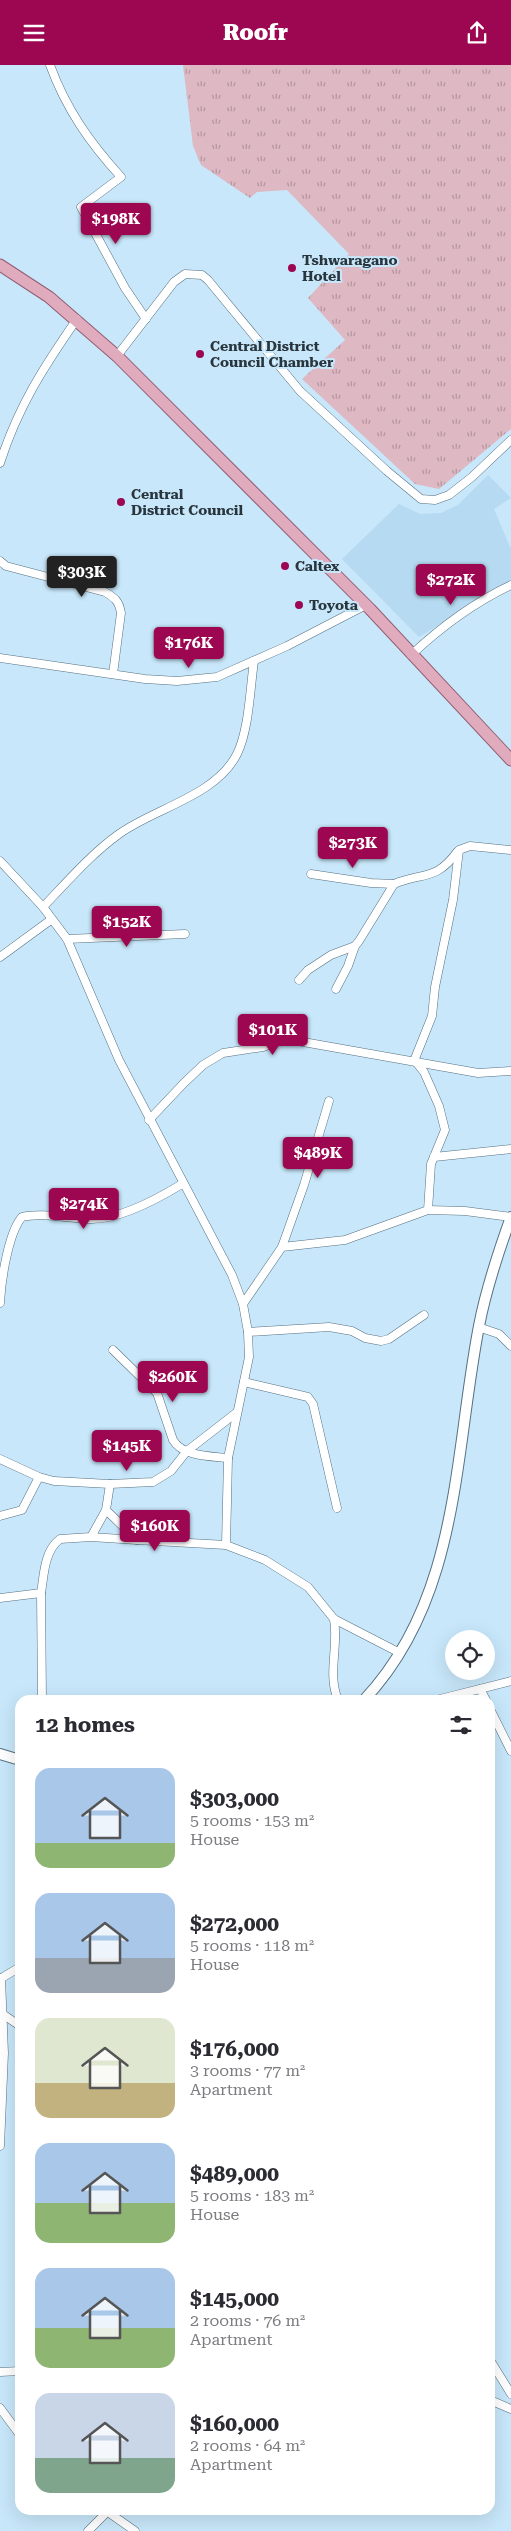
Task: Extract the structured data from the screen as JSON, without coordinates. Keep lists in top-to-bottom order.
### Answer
{
  "places": [
    "Tshwaragano Hotel",
    "Central District Council Chamber",
    "Central District Council",
    "Caltex",
    "Toyota"
  ],
  "page": {
    "header": "Roofr",
    "price": [
      "$198K",
      "$303K",
      "$272K",
      "$176K",
      "$273K",
      "$152K",
      "$101K",
      "$489K",
      "$274K",
      "$260K",
      "$145K",
      "$160K"
    ],
    "heading": "12 homes",
    "list": [
      {
        "name": "$303,000",
        "note": "5 rooms · 153 m² · House"
      },
      {
        "name": "$272,000",
        "note": "5 rooms · 118 m² · House"
      },
      {
        "name": "$176,000",
        "note": "3 rooms · 77 m² · Apartment"
      },
      {
        "name": "$489,000",
        "note": "5 rooms · 183 m² · House"
      },
      {
        "name": "$145,000",
        "note": "2 rooms · 76 m² · Apartment"
      },
      {
        "name": "$160,000",
        "note": "2 rooms · 64 m² · Apartment"
      }
    ]
  }
}
